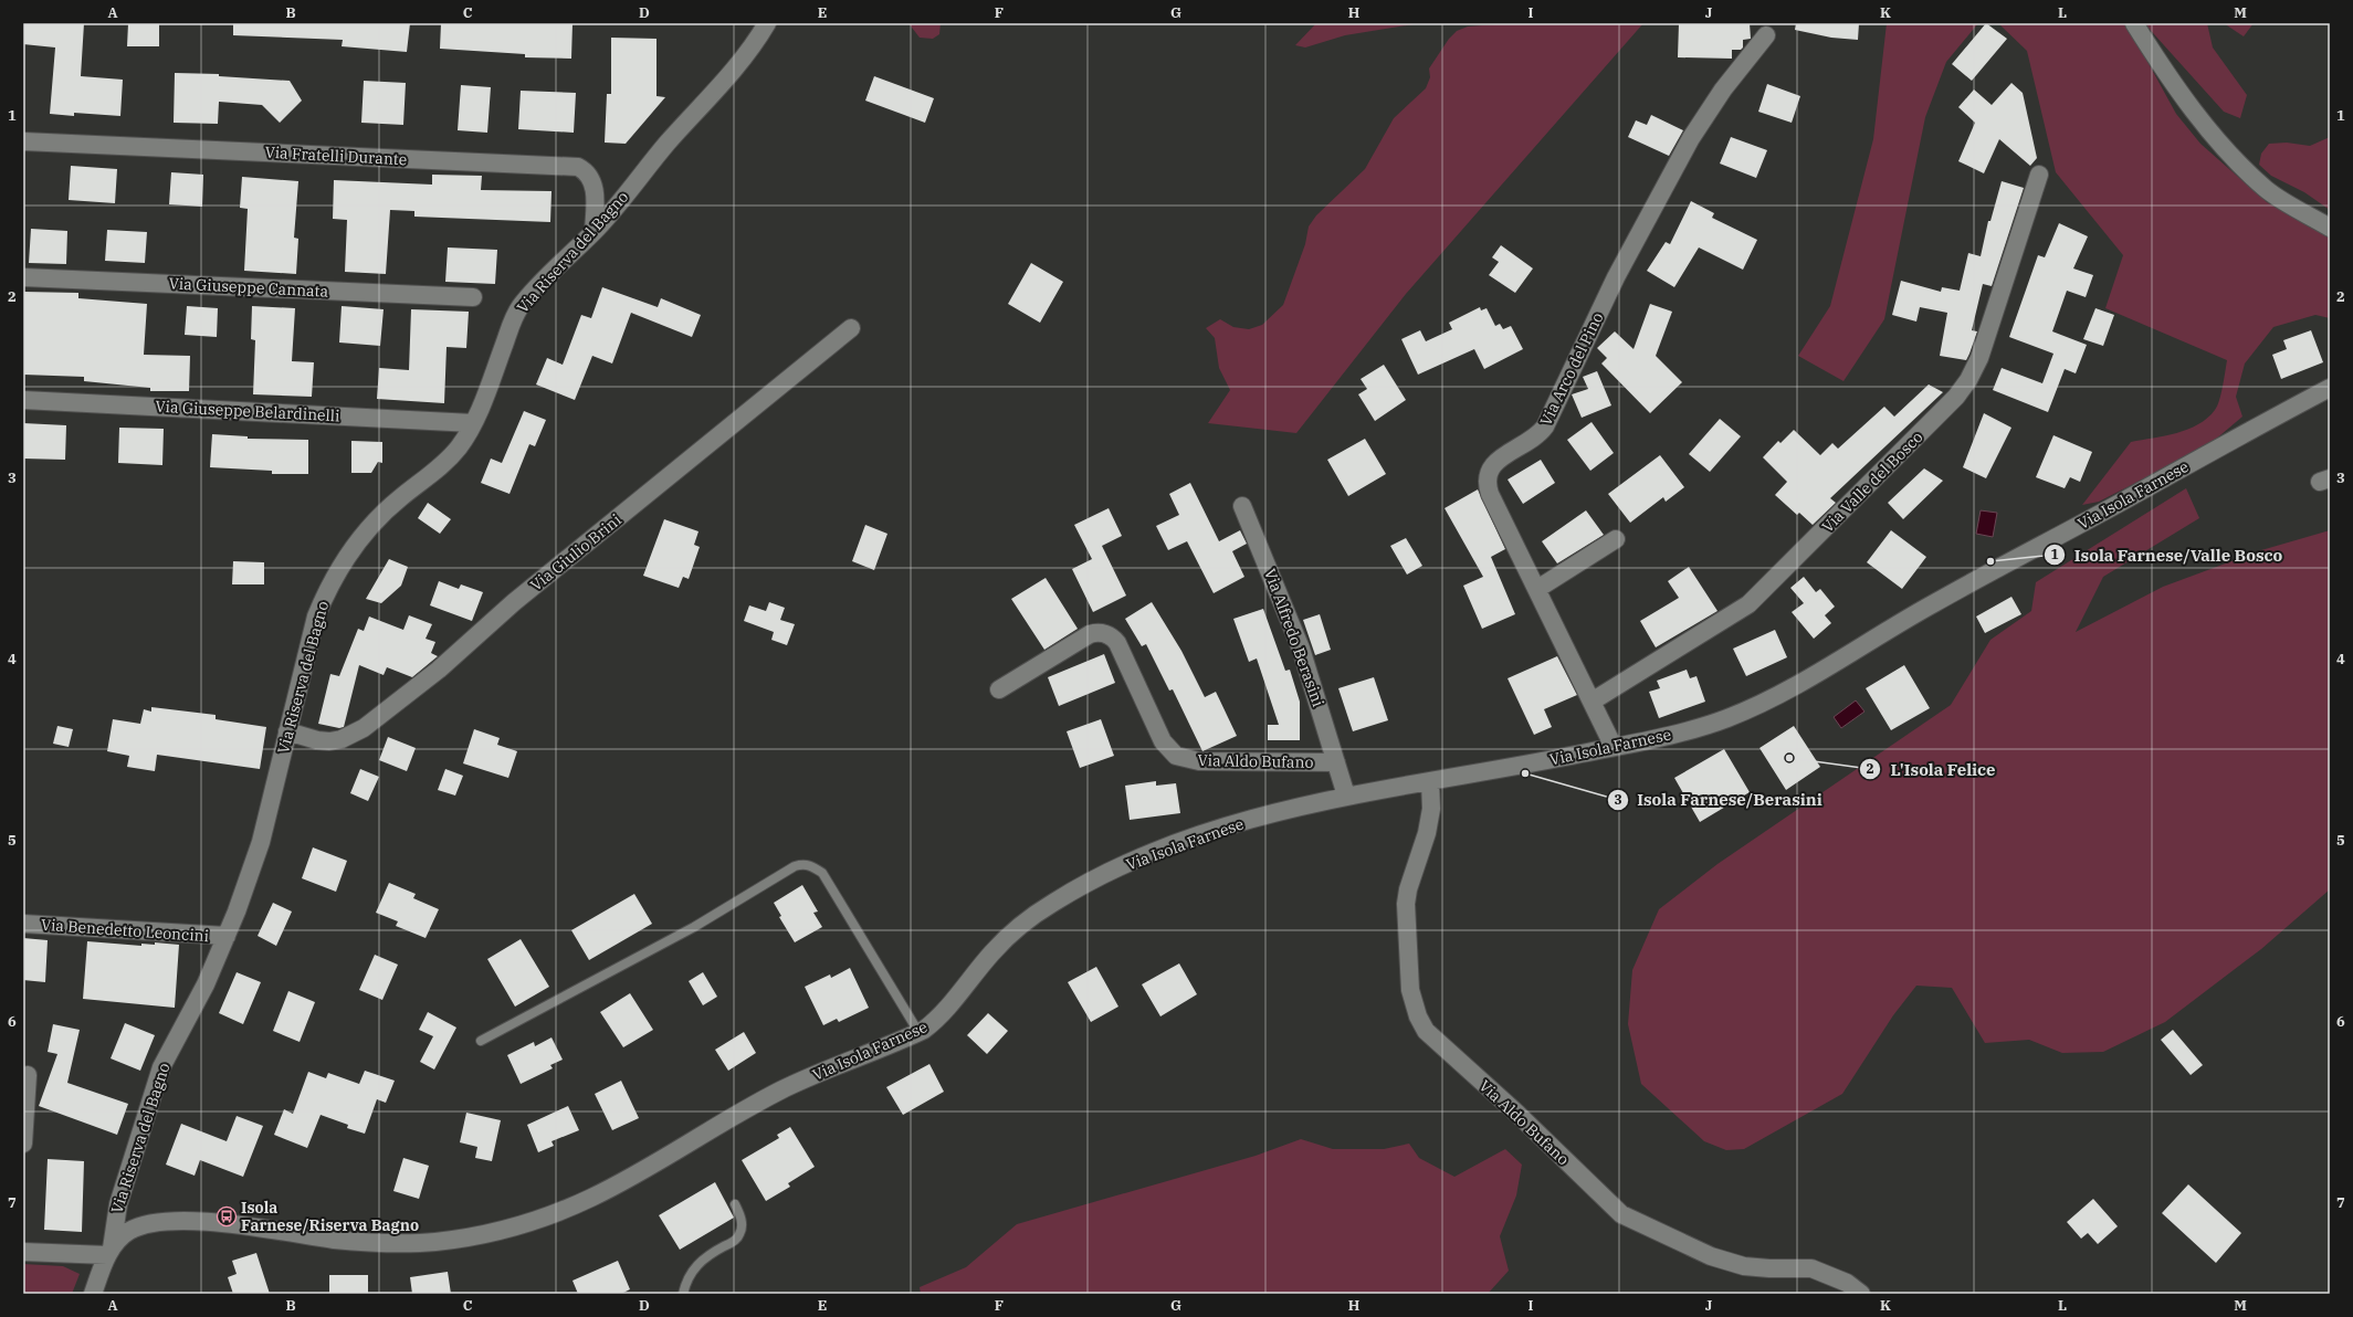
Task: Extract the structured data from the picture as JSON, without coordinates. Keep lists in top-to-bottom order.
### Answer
{
  "streets": {
    "street": [
      "Via Fratelli Durante",
      "Via Riserva del Bagno",
      "Via Giuseppe Cannata",
      "Via Arco del Pino",
      "Via Giuseppe Belardinelli",
      "Via Valle del Bosco",
      "Via Isola Farnese",
      "Via Giulio Brini",
      "Via Alfredo Berasini",
      "Via Aldo Bufano",
      "Via Benedetto Leoncini"
    ]
  },
  "crossings": [
    ["Via Fratelli Durante", "Via Riserva del Bagno"],
    ["Via Riserva del Bagno", "Via Giuseppe Belardinelli"],
    ["Via Riserva del Bagno", "Via Isola Farnese"],
    ["Via Riserva del Bagno", "Via Giulio Brini"],
    ["Via Riserva del Bagno", "Via Benedetto Leoncini"],
    ["Via Arco del Pino", "Via Valle del Bosco"],
    ["Via Arco del Pino", "Via Isola Farnese"],
    ["Via Isola Farnese", "Via Alfredo Berasini"],
    ["Via Isola Farnese", "Via Aldo Bufano"],
    ["Via Alfredo Berasini", "Via Aldo Bufano"]
  ],
  "places": {
    "other": ["Isola Farnese/Valle Bosco", "L'Isola Felice", "Isola Farnese/Berasini"],
    "bus stop": ["Isola Farnese/Riserva Bagno"]
  },
  "grid": {
    "columns": [
      "A",
      "B",
      "C",
      "D",
      "E",
      "F",
      "G",
      "H",
      "I",
      "J",
      "K",
      "L",
      "M"
    ],
    "rows": [
      "1",
      "2",
      "3",
      "4",
      "5",
      "6",
      "7"
    ]
  }
}
